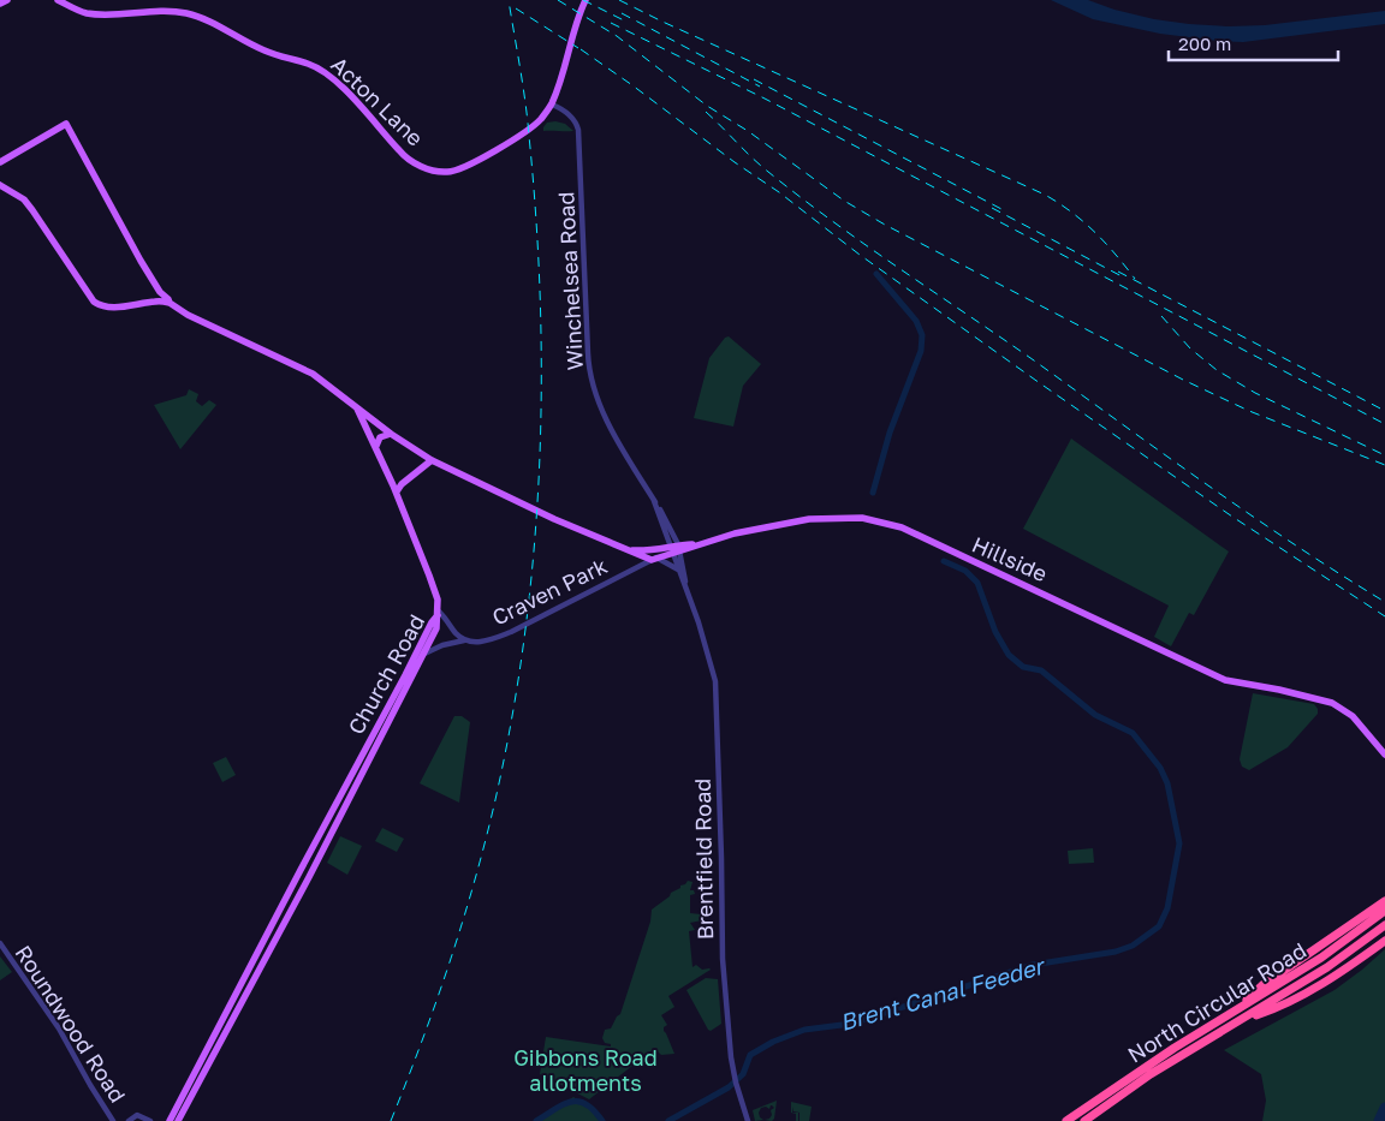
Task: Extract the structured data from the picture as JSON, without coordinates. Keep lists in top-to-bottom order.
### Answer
{
  "streets": {
    "highway": ["North Circular Road"],
    "main road": [
      "Acton Lane",
      "Hillside",
      "Craven Park",
      "Church Road"
    ],
    "street": ["Winchelsea Road", "Brentfield Road", "Roundwood Road"]
  },
  "crossings": [
    ["Acton Lane", "Winchelsea Road"],
    ["Winchelsea Road", "Hillside"],
    ["Winchelsea Road", "Craven Park"],
    ["Winchelsea Road", "Brentfield Road"],
    ["Hillside", "Craven Park"],
    ["Hillside", "Brentfield Road"],
    ["Craven Park", "Church Road"],
    ["Craven Park", "Brentfield Road"]
  ],
  "water": ["Brent Canal Feeder"],
  "parks": ["Gibbons Road allotments"],
  "scale_bar": "200 m"
}
